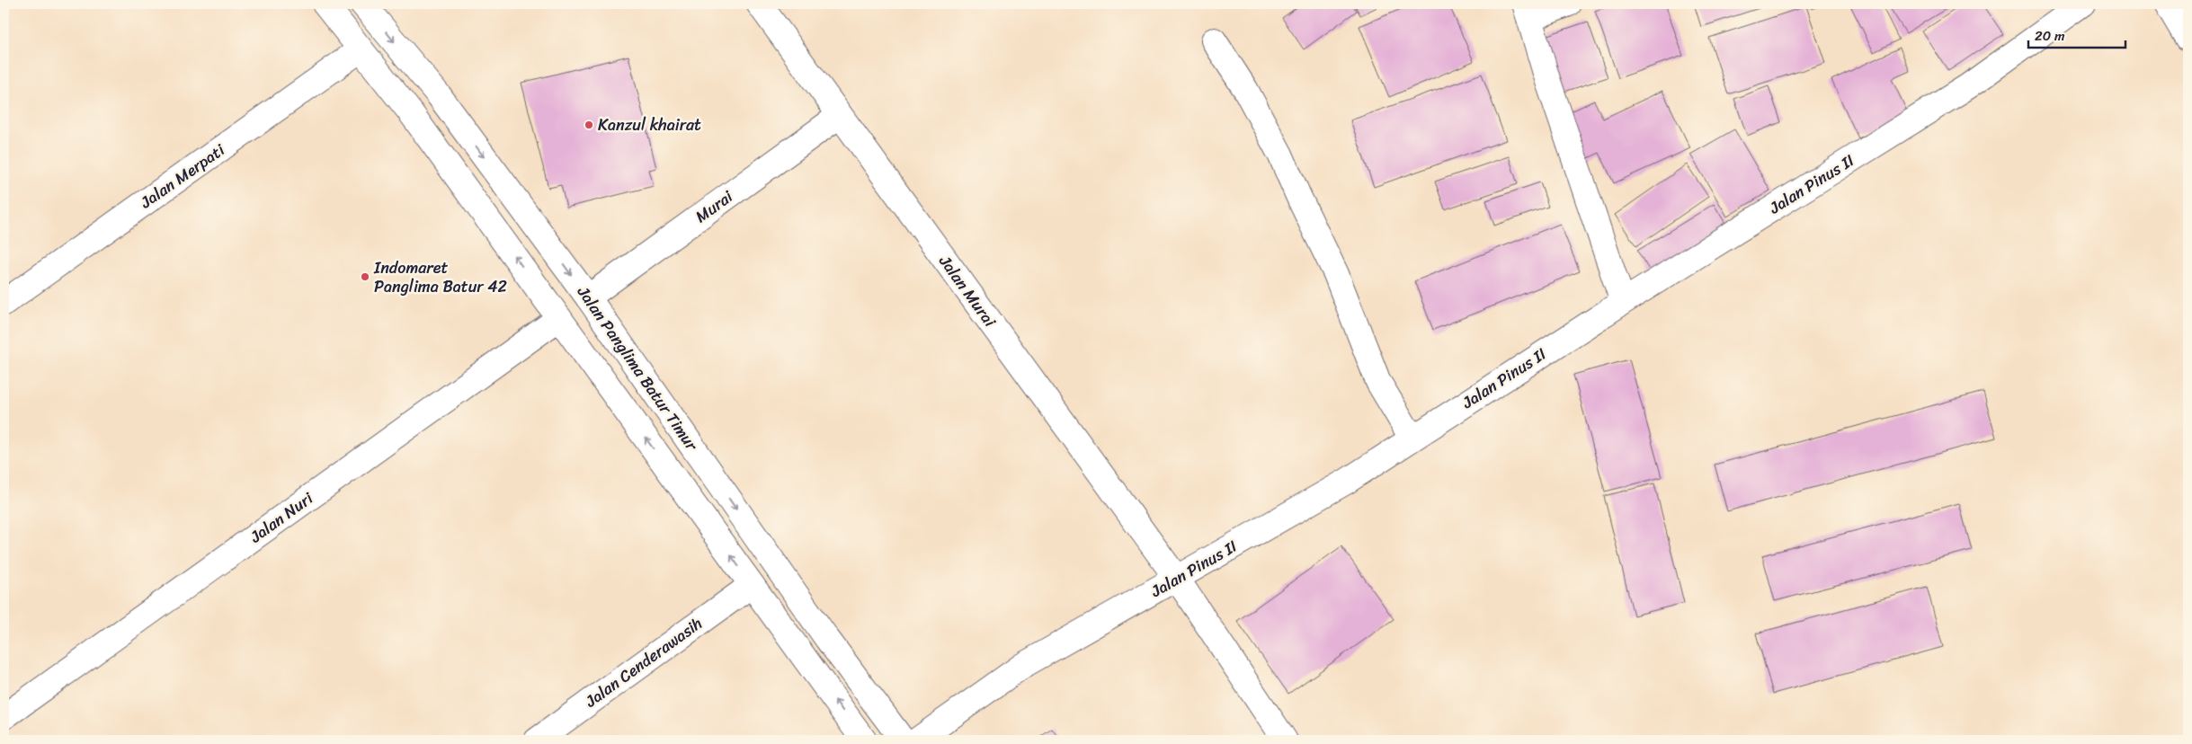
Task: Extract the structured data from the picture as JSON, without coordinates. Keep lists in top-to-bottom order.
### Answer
{
  "streets": {
    "street": [
      "Jalan Merpati",
      "Jalan Pinus II",
      "Murai",
      "Jalan Murai",
      "Jalan Panglima Batur Timur",
      "Jalan Nuri",
      "Jalan Cenderawasih"
    ]
  },
  "crossings": [
    ["Jalan Merpati", "Jalan Panglima Batur Timur"],
    ["Jalan Pinus II", "Jalan Murai"],
    ["Murai", "Jalan Murai"],
    ["Murai", "Jalan Panglima Batur Timur"],
    ["Jalan Panglima Batur Timur", "Jalan Nuri"],
    ["Jalan Panglima Batur Timur", "Jalan Cenderawasih"]
  ],
  "places": ["Kanzul khairat", "Indomaret Panglima Batur 42"],
  "scale_bar": "20 m"
}
